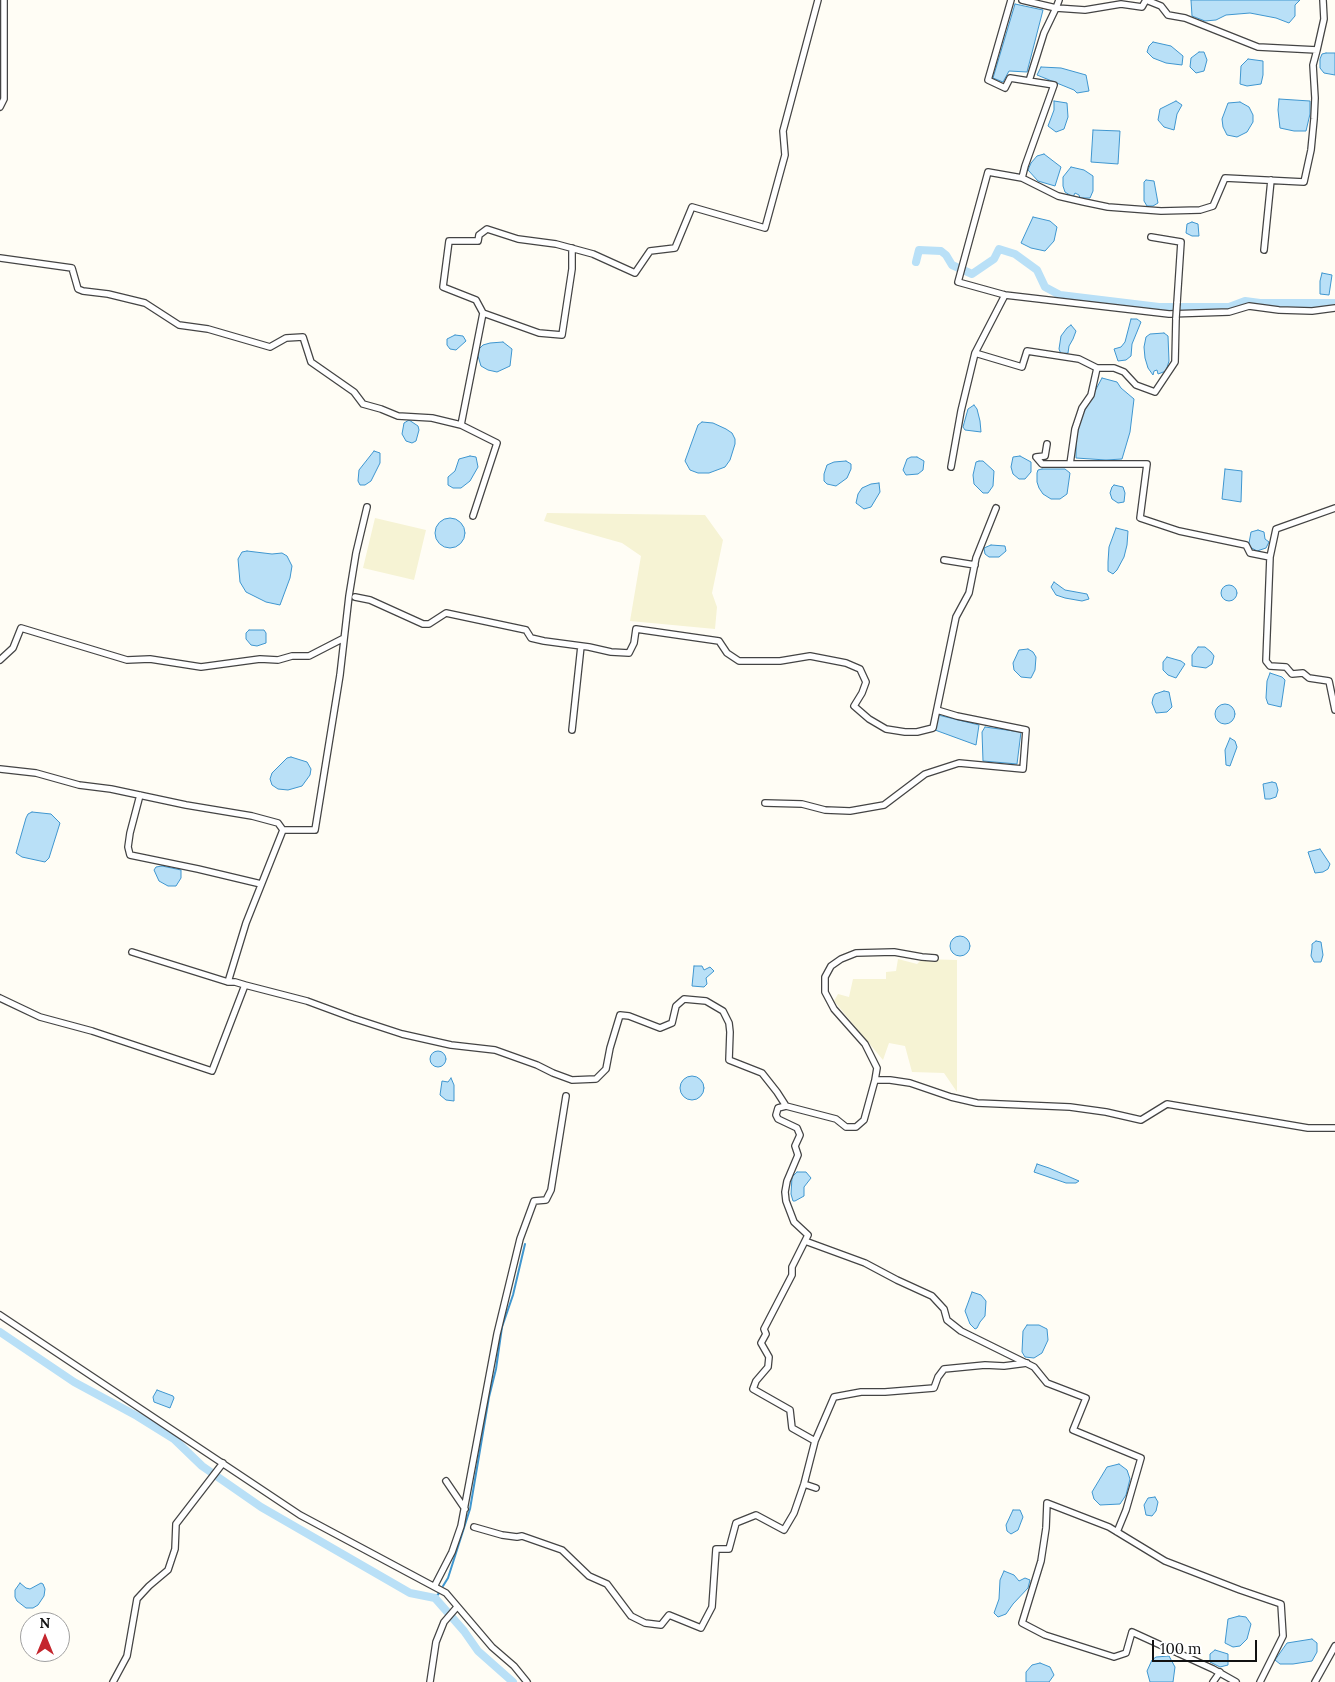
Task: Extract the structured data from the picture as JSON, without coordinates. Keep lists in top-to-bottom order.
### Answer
{
  "scale_bar": "100 m",
  "north": "top"
}
